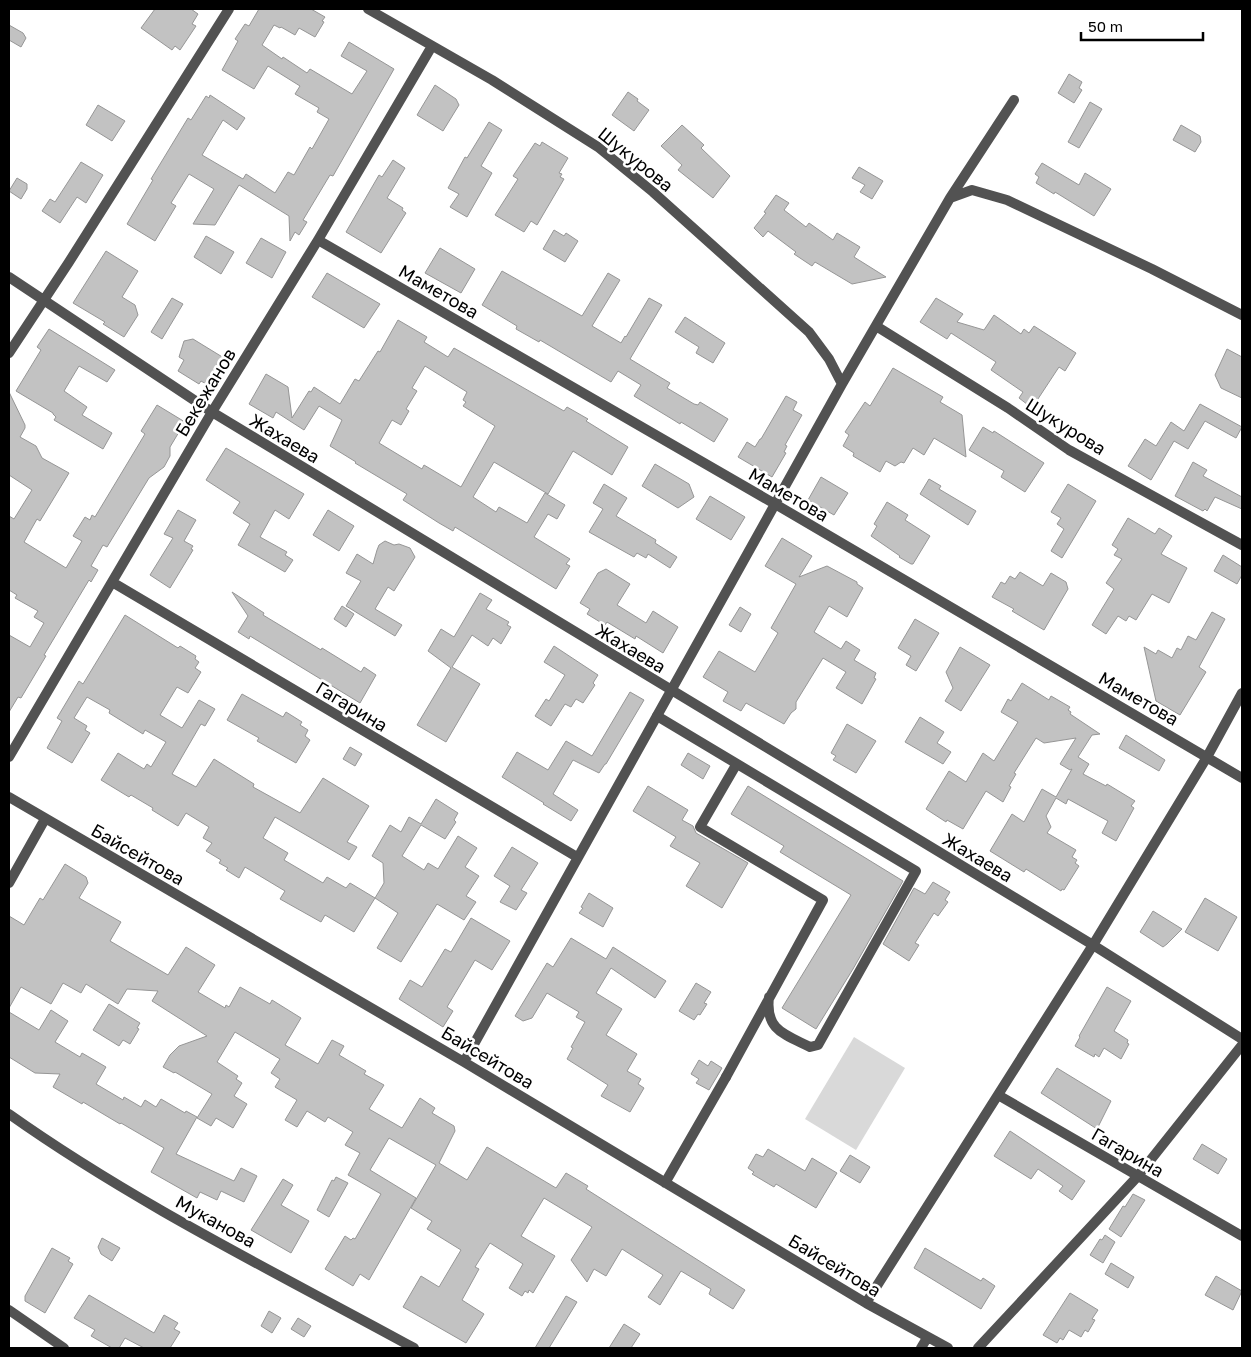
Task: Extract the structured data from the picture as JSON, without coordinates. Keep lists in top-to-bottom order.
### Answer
{
  "streets": {
    "street": [
      "Шукурова",
      "Маметова",
      "Бекежанов",
      "Жахаева",
      "Гагарина",
      "Байсейтова",
      "Муканова"
    ]
  },
  "crossings": [
    ["Шукурова", "Бекежанов"],
    ["Маметова", "Бекежанов"],
    ["Бекежанов", "Жахаева"],
    ["Бекежанов", "Гагарина"]
  ],
  "scale_bar": "50 m"
}
